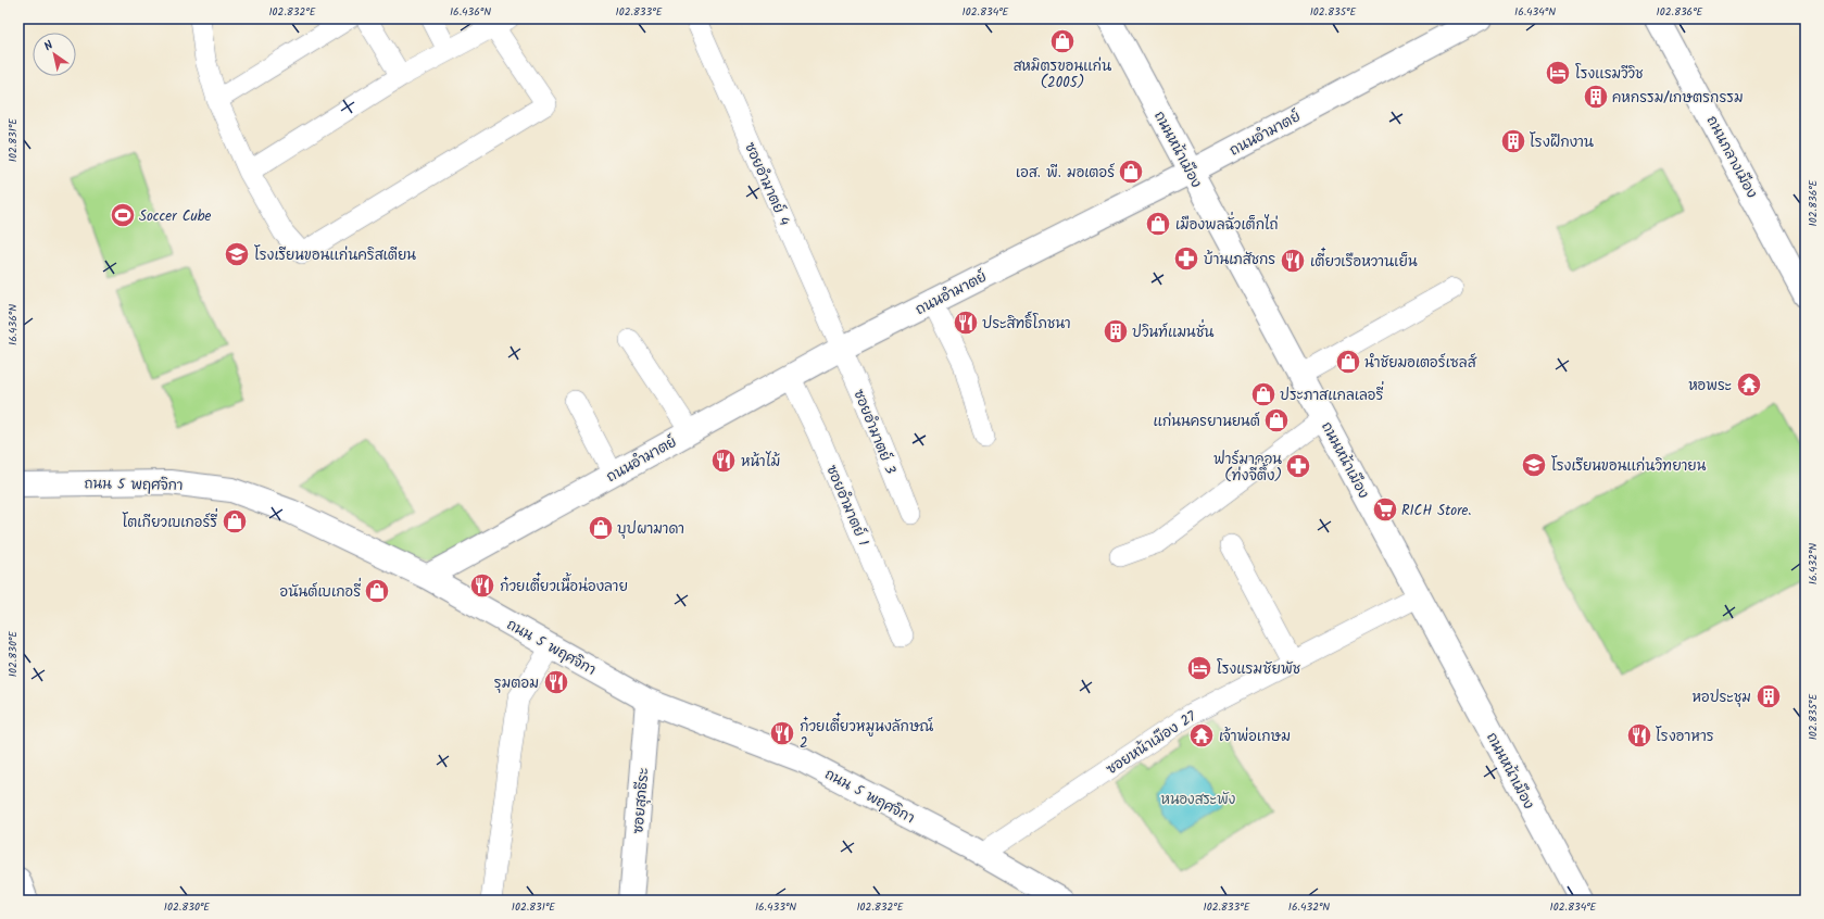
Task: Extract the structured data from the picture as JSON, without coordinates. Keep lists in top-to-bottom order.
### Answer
{
  "streets": {
    "street": [
      "ถนนอำมาตย์",
      "ถนนหน้าเมือง",
      "ถนนกลางเมือง",
      "ซอยอำมาตย์ 4",
      "ซอยอำมาตย์ 3",
      "ถนน 5 พฤศจิกา",
      "ซอยอำมาตย์ 1",
      "ซอยหน้าเมือง 27",
      "ซอยสุภธีระ"
    ]
  },
  "crossings": [
    ["ถนนอำมาตย์", "ถนนหน้าเมือง"],
    ["ถนนอำมาตย์", "ซอยอำมาตย์ 4"],
    ["ถนนอำมาตย์", "ซอยอำมาตย์ 3"],
    ["ถนนอำมาตย์", "ถนน 5 พฤศจิกา"],
    ["ถนนอำมาตย์", "ซอยอำมาตย์ 1"],
    ["ถนนหน้าเมือง", "ซอยหน้าเมือง 27"],
    ["ซอยอำมาตย์ 4", "ซอยอำมาตย์ 3"],
    ["ถนน 5 พฤศจิกา", "ซอยหน้าเมือง 27"],
    ["ถนน 5 พฤศจิกา", "ซอยสุภธีระ"]
  ],
  "parks": ["หนองสระพัง"],
  "places": {
    "shop": [
      "สหมิตรขอนแก่น (2005)",
      "เอส. พี. มอเตอร์",
      "เมืองพลฉั่วเต็กไถ่",
      "นำชัยมอเตอร์เซลส์",
      "ประภาสแกลเลอรี่",
      "แก่นนครยานยนต์",
      "โตเกียวเบเกอร์รี่",
      "บุปผามาดา",
      "อนันต์เบเกอรี่"
    ],
    "hotel": ["โรงแรมวีวิช", "โรงแรมชัยพัช"],
    "building": [
      "คหกรรม/เกษตรกรรม",
      "โรงฝึกงาน",
      "ปวินท์แมนชั่น",
      "หอประชุม"
    ],
    "sports": ["Soccer Cube"],
    "school or university": ["โรงเรียนขอนแก่นคริสเตียน", "โรงเรียนขอนแก่นวิทยายน"],
    "pharmacy": ["บ้านเภสัชกร", "ฟาร์มาคอน (ท่งจี่ตึ้ง)"],
    "restaurant": [
      "เตี๋ยวเรือหวานเย็น",
      "ประสิทธิ์โภชนา",
      "หน้าไม้",
      "ก๋วยเตี๋ยวเนื้อน่องลาย",
      "รุมตอม",
      "ก๋วยเตี๋ยวหมูนงลักษณ์ 2",
      "โรงอาหาร"
    ],
    "temple": ["หอพระ", "เจ้าพ่อเกษม"],
    "supermarket": ["RICH Store."]
  },
  "north": "top left",
  "coordinates": [
    "102.832°E",
    "16.436°N",
    "102.833°E",
    "102.834°E",
    "102.835°E",
    "16.434°N",
    "102.836°E",
    "102.831°E",
    "16.432°N",
    "102.830°E",
    "16.433°N"
  ]
}
